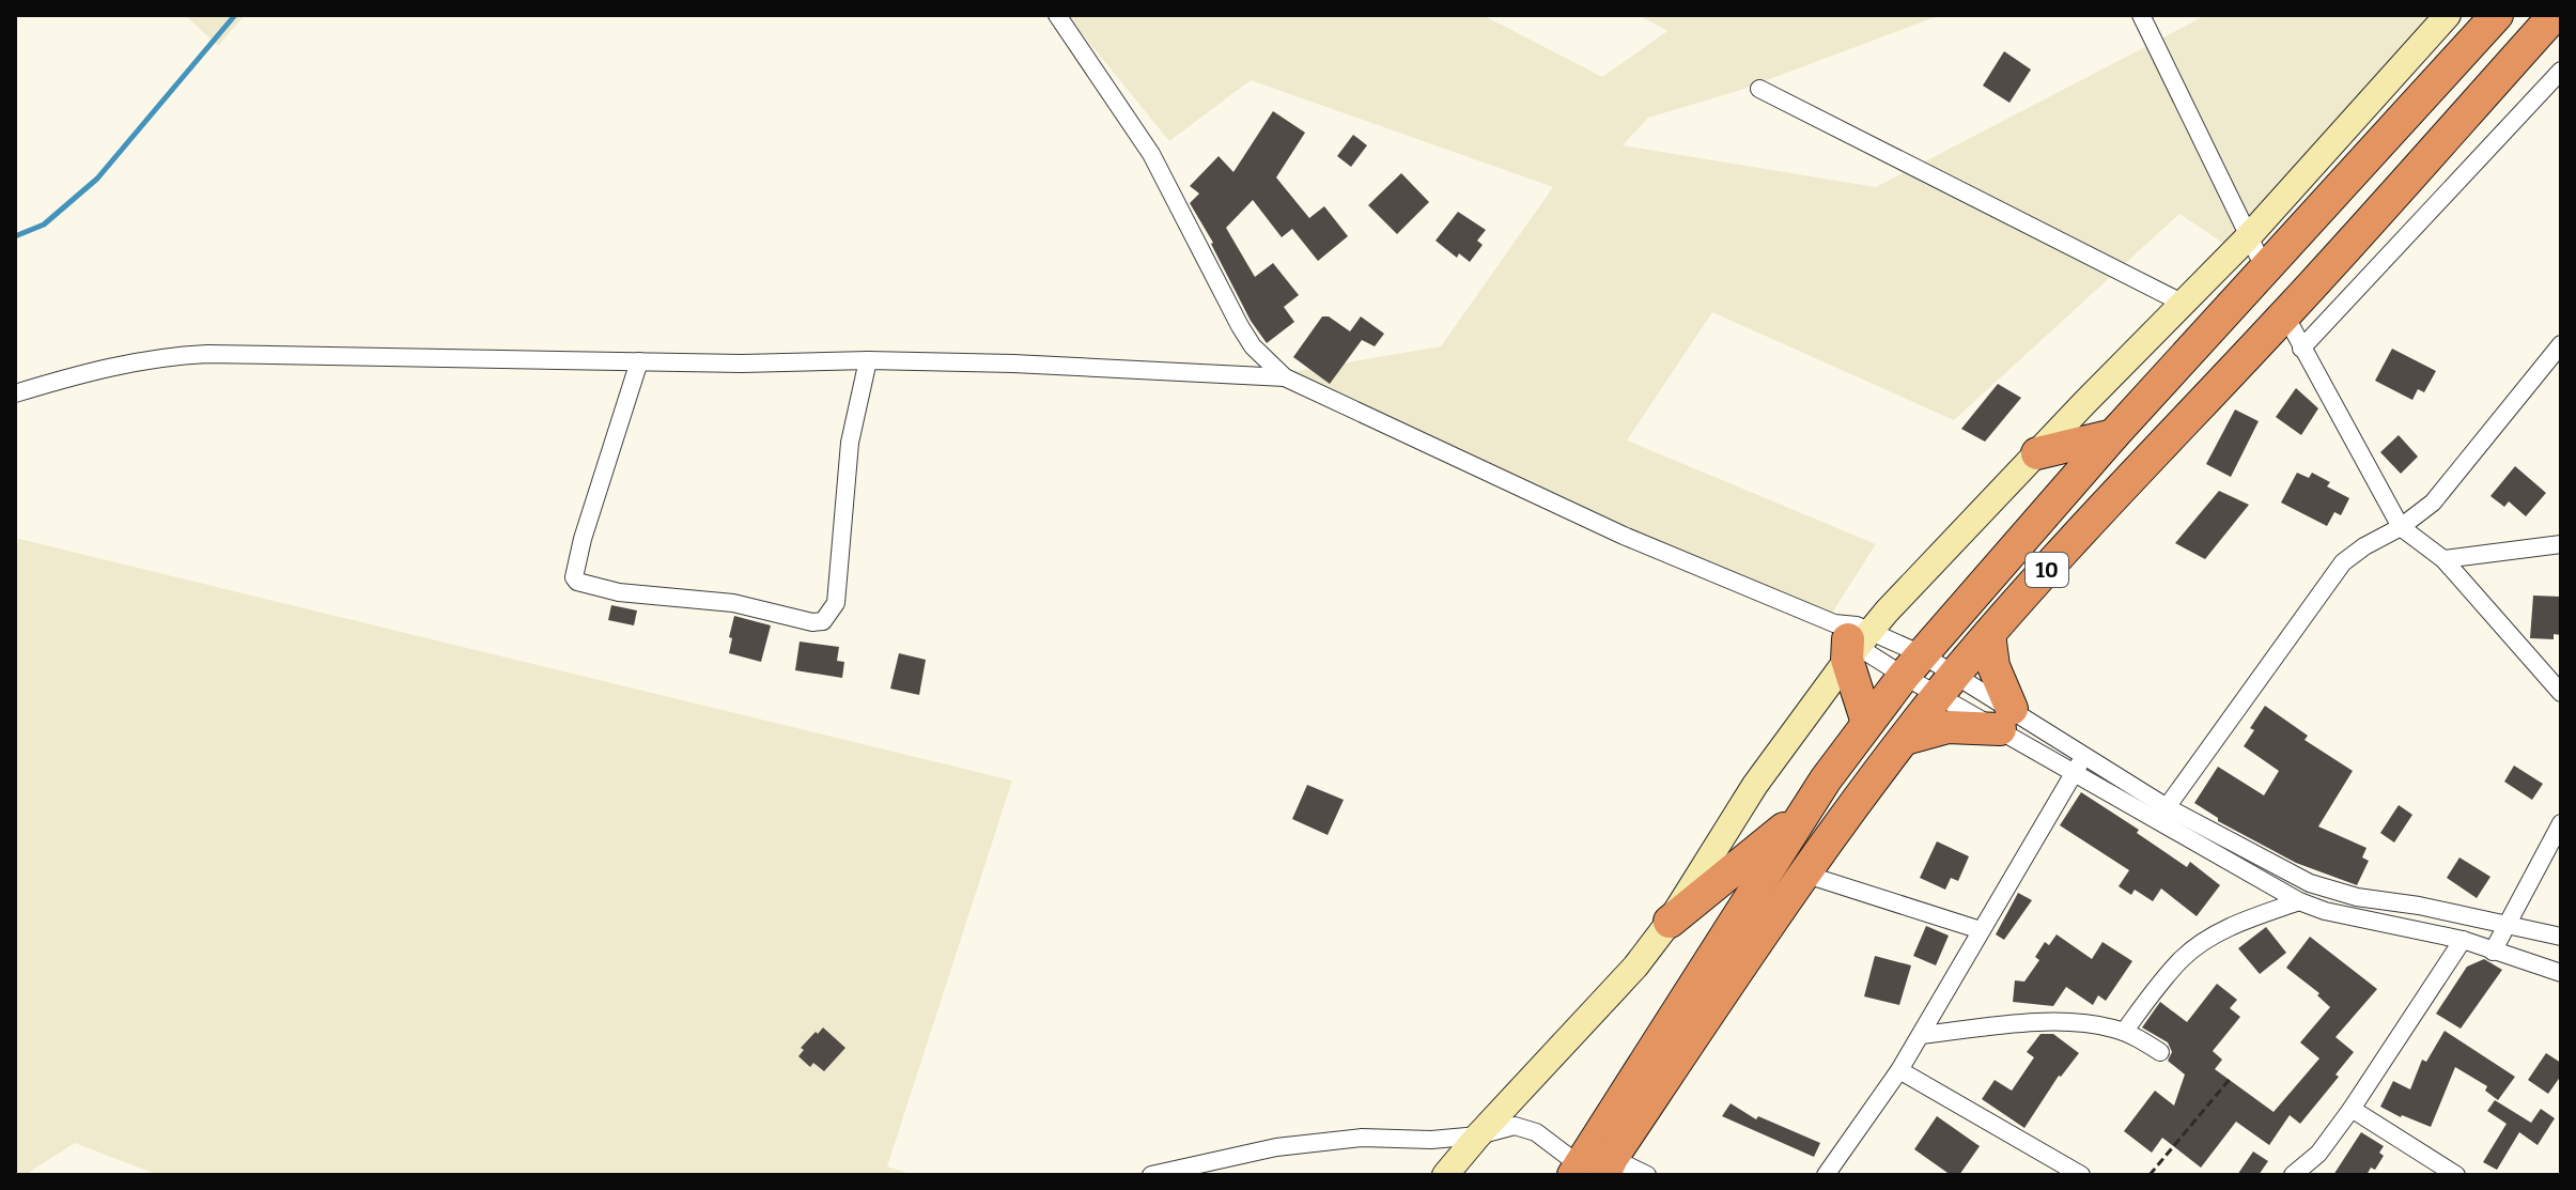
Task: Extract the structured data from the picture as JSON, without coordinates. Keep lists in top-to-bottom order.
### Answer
{
  "streets": {
    "highway": ["10"]
  }
}
